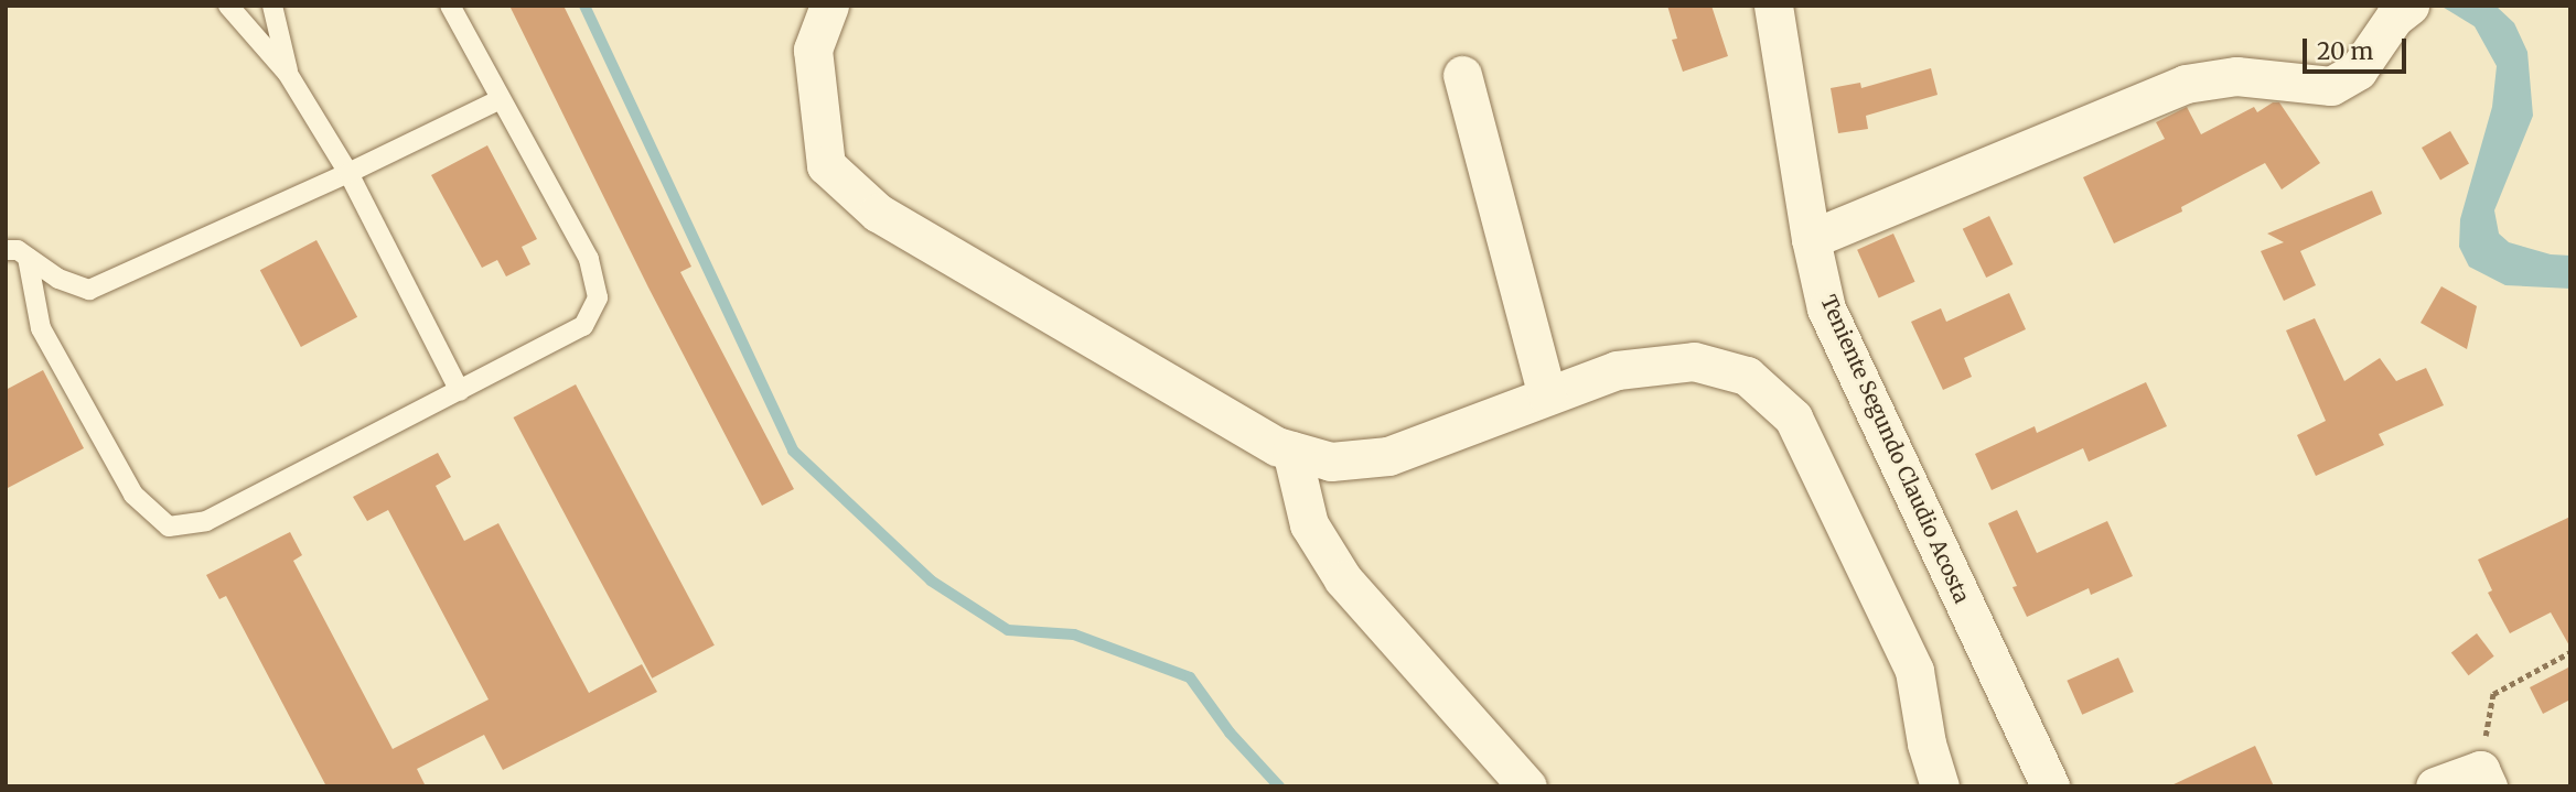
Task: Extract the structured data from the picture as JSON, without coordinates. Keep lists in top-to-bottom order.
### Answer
{
  "streets": {
    "street": ["Teniente Segundo Claudio Acosta"]
  },
  "scale_bar": "20 m"
}
